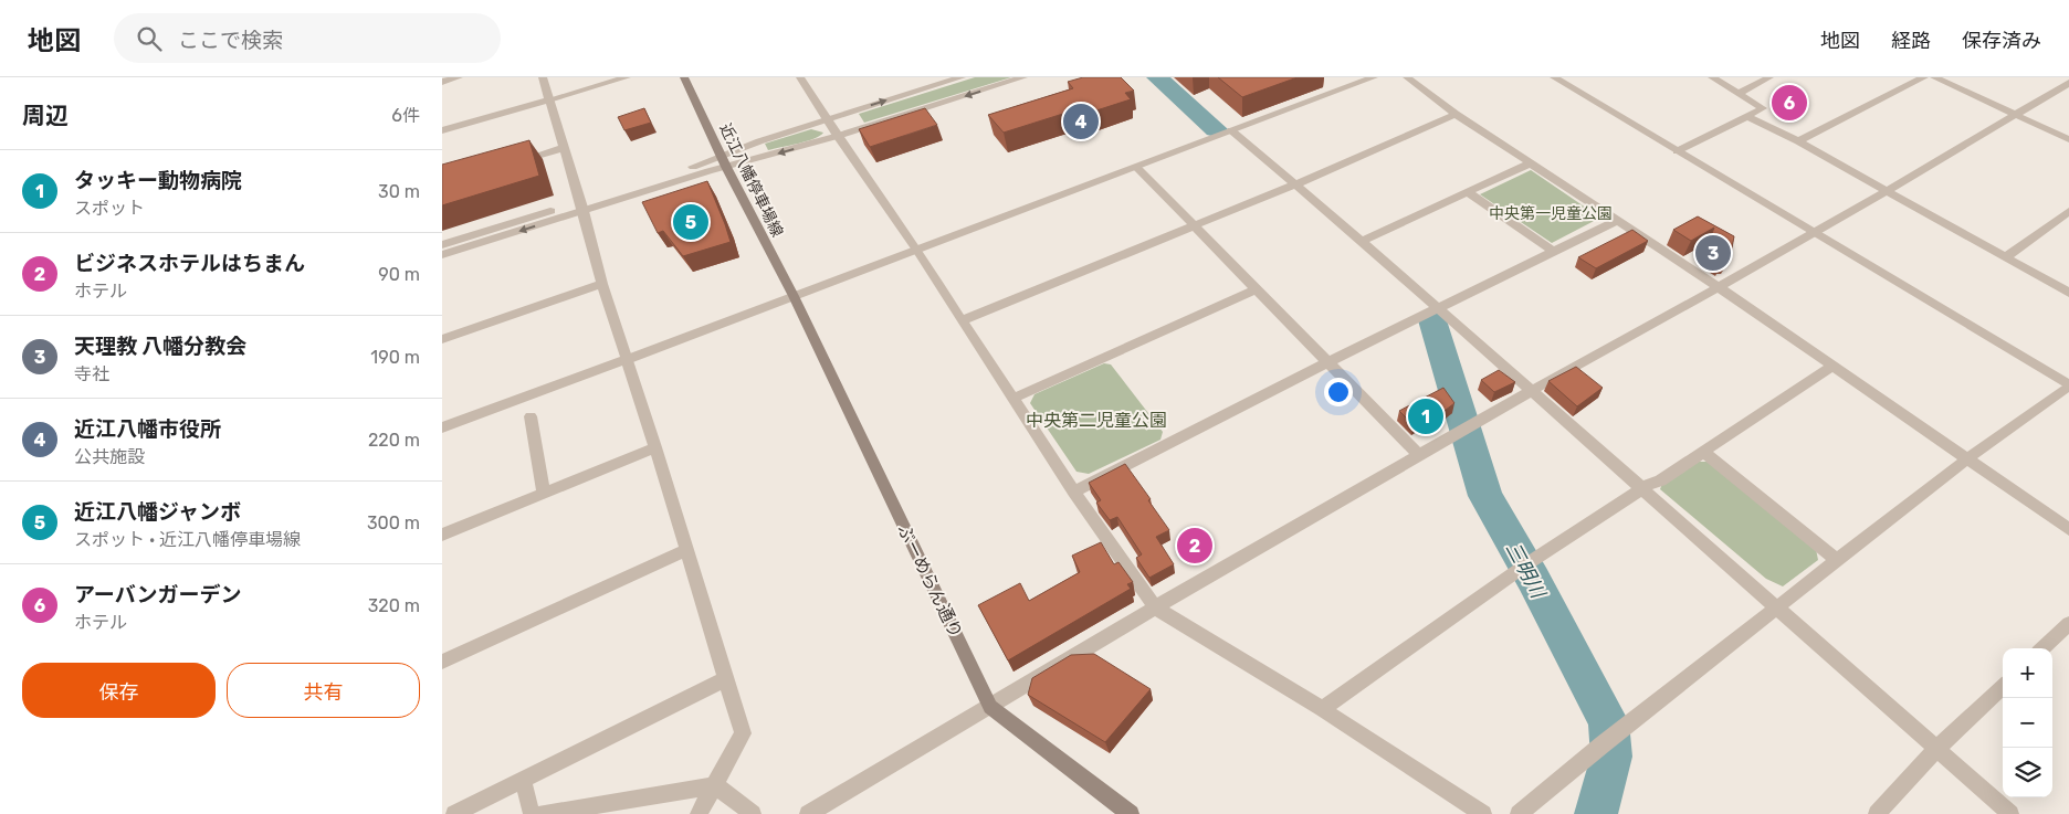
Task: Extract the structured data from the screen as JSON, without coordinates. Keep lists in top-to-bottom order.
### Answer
{
  "streets": {
    "main road": ["近江八幡停車場線", "ぶーめらん通り"]
  },
  "crossings": [
    ["近江八幡停車場線", "ぶーめらん通り"]
  ],
  "water": ["三明川"],
  "parks": ["中央第一児童公園", "中央第二児童公園"],
  "page": {
    "header": "地図",
    "search": "ここで検索",
    "nav": ["地図", "経路", "保存済み"],
    "heading": ["周辺", "6件"],
    "pins": [
      "6",
      "4",
      "5",
      "3",
      "1",
      "2"
    ],
    "list": [
      {
        "mark": "1",
        "name": "タッキー動物病院",
        "note": "スポット",
        "value": "30 m"
      },
      {
        "mark": "2",
        "name": "ビジネスホテルはちまん",
        "note": "ホテル",
        "value": "90 m"
      },
      {
        "mark": "3",
        "name": "天理教 八幡分教会",
        "note": "寺社",
        "value": "190 m"
      },
      {
        "mark": "4",
        "name": "近江八幡市役所",
        "note": "公共施設",
        "value": "220 m"
      },
      {
        "mark": "5",
        "name": "近江八幡ジャンボ",
        "note": "スポット · 近江八幡停車場線",
        "value": "300 m"
      },
      {
        "mark": "6",
        "name": "アーバンガーデン",
        "note": "ホテル",
        "value": "320 m"
      }
    ],
    "buttons": ["保存", "共有"],
    "map_buttons": ["+", "−"]
  }
}
